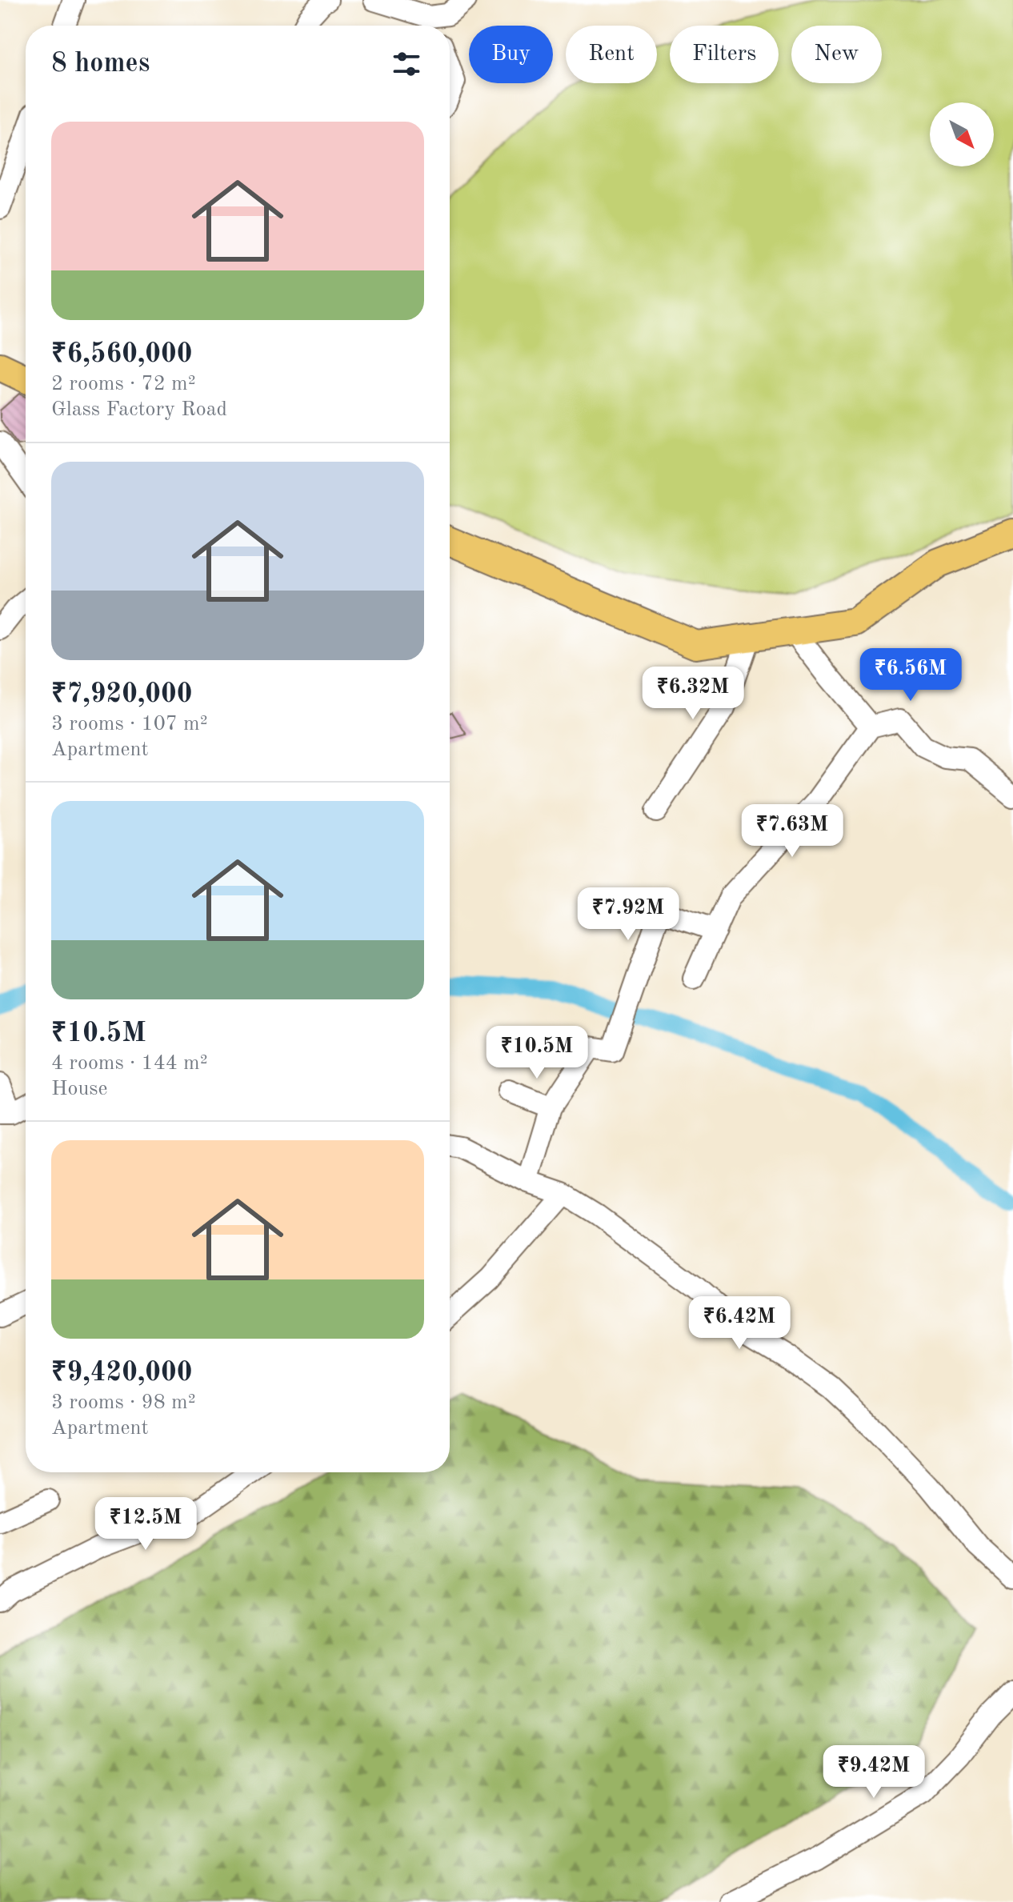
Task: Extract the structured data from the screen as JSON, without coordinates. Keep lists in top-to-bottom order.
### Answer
{
  "north": "bottom right",
  "page": {
    "chip": [
      "Buy",
      "Rent",
      "Filters",
      "New"
    ],
    "heading": "8 homes",
    "list": [
      {
        "name": "₹6,560,000",
        "note": "2 rooms · 72 m² · Glass Factory Road"
      },
      {
        "name": "₹7,920,000",
        "note": "3 rooms · 107 m² · Apartment"
      },
      {
        "name": "₹10.5M",
        "note": "4 rooms · 144 m² · House"
      },
      {
        "name": "₹9,420,000",
        "note": "3 rooms · 98 m² · Apartment"
      }
    ],
    "price": [
      "₹6.56M",
      "₹6.32M",
      "₹7.63M",
      "₹7.92M",
      "₹10.5M",
      "₹6.42M",
      "₹12.5M",
      "₹9.42M"
    ]
  }
}
